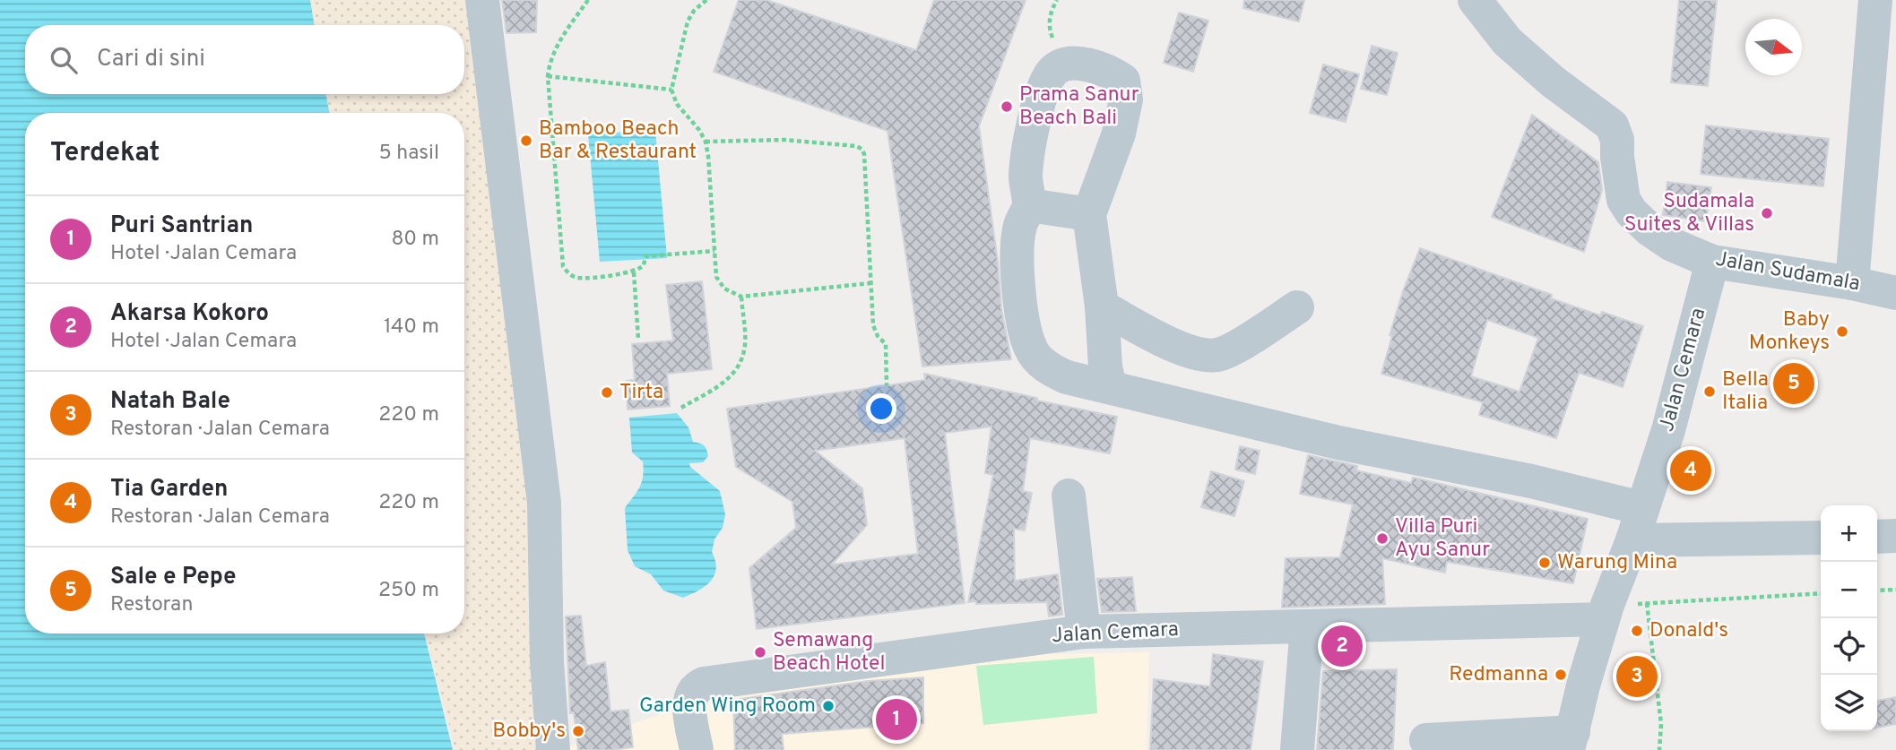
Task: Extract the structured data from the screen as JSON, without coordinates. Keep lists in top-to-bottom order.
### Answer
{
  "streets": {
    "street": ["Jalan Sudamala", "Jalan Cemara"]
  },
  "crossings": [
    ["Jalan Sudamala", "Jalan Cemara"]
  ],
  "places": [
    "Prama Sanur Beach Bali",
    "Bamboo Beach Bar & Restaurant",
    "Sudamala Suites & Villas",
    "Baby Monkeys",
    "Bella Italia",
    "Tirta",
    "Villa Puri Ayu Sanur",
    "Warung Mina",
    "Donald's",
    "Semawang Beach Hotel",
    "Redmanna",
    "Garden Wing Room",
    "Bobby's"
  ],
  "north": "right",
  "page": {
    "search": "Cari di sini",
    "heading": ["Terdekat", "5 hasil"],
    "list": [
      {
        "mark": "1",
        "name": "Puri Santrian",
        "note": "Hotel · Jalan Cemara",
        "value": "80 m"
      },
      {
        "mark": "2",
        "name": "Akarsa Kokoro",
        "note": "Hotel · Jalan Cemara",
        "value": "140 m"
      },
      {
        "mark": "3",
        "name": "Natah Bale",
        "note": "Restoran · Jalan Cemara",
        "value": "220 m"
      },
      {
        "mark": "4",
        "name": "Tia Garden",
        "note": "Restoran · Jalan Cemara",
        "value": "220 m"
      },
      {
        "mark": "5",
        "name": "Sale e Pepe",
        "note": "Restoran",
        "value": "250 m"
      }
    ],
    "pins": [
      "5",
      "4",
      "2",
      "3",
      "1"
    ],
    "map_buttons": ["+", "−"]
  }
}
